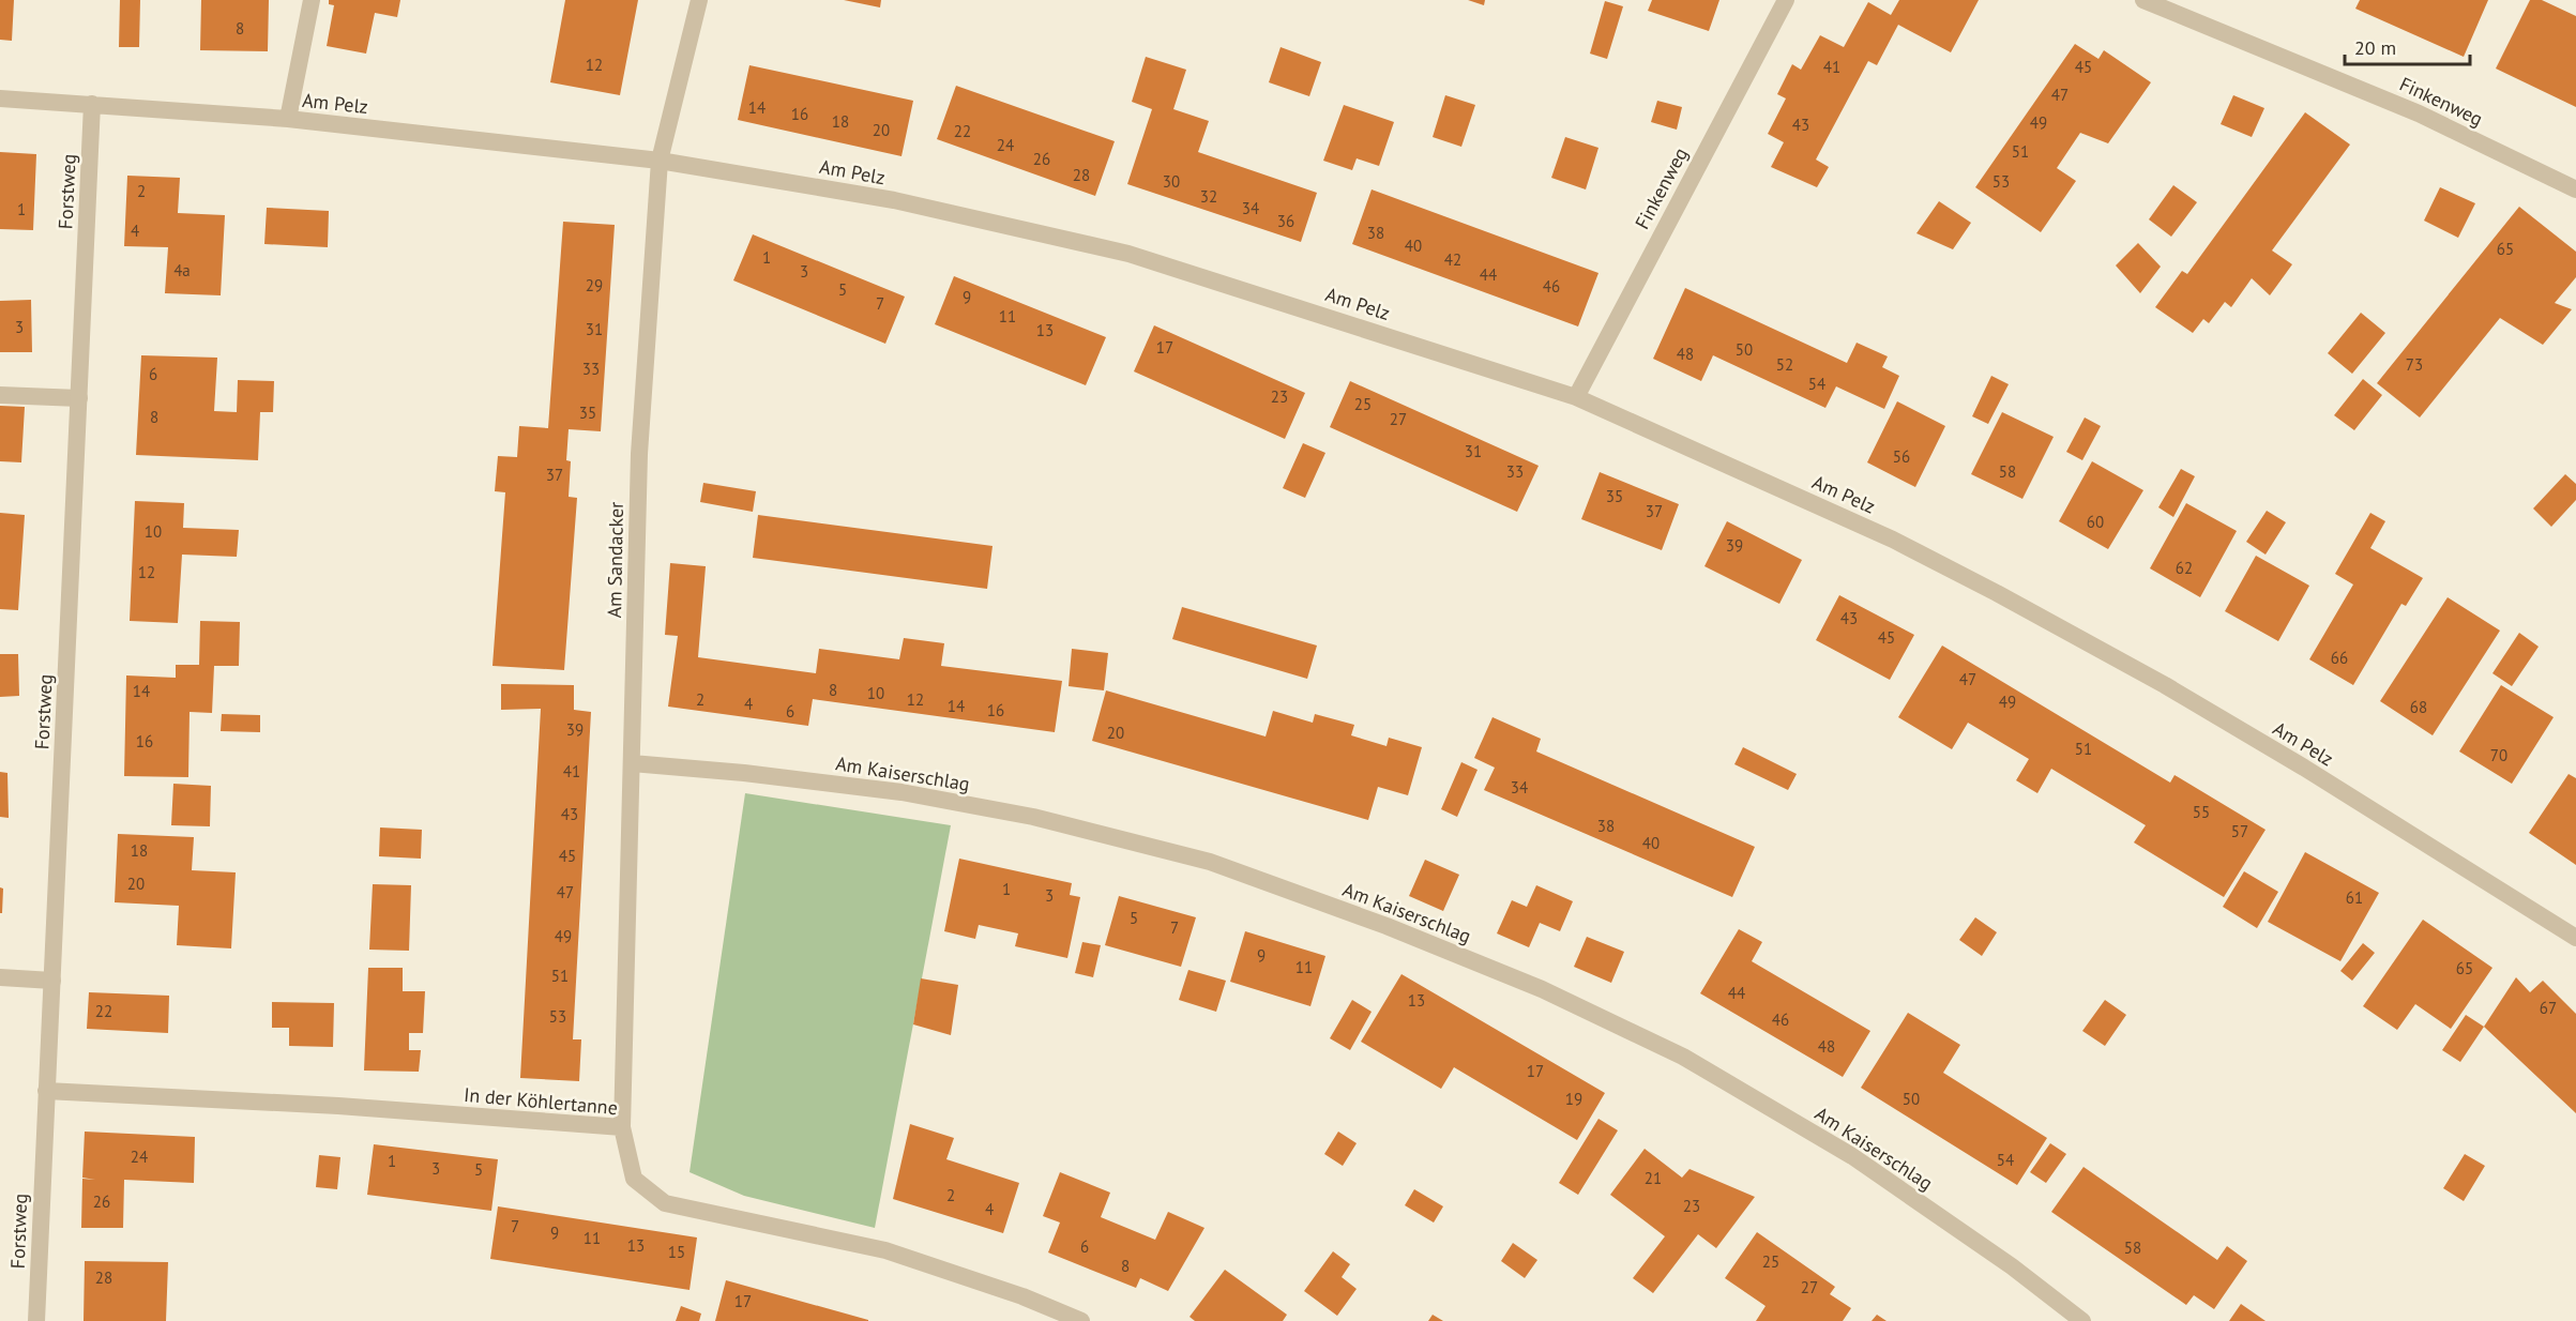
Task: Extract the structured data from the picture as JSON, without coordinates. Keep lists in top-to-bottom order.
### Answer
{
  "streets": {
    "street": [
      "Finkenweg",
      "Am Pelz",
      "Forstweg",
      "Am Sandacker",
      "Am Kaiserschlag",
      "In der Köhlertanne"
    ]
  },
  "crossings": [
    ["Finkenweg", "Am Pelz"],
    ["Am Pelz", "Forstweg"],
    ["Am Pelz", "Am Sandacker"],
    ["Forstweg", "In der Köhlertanne"],
    ["Am Sandacker", "Am Kaiserschlag"],
    ["Am Sandacker", "In der Köhlertanne"]
  ],
  "house_numbers": [
    "8",
    "12",
    "41",
    "45",
    "47",
    "14",
    "16",
    "18",
    "49",
    "43",
    "20",
    "22",
    "24",
    "51",
    "26",
    "28",
    "30",
    "53",
    "2",
    "32",
    "34",
    "1",
    "36",
    "4",
    "38",
    "40",
    "65",
    "1",
    "42",
    "4a",
    "3",
    "44",
    "29",
    "46",
    "5",
    "9",
    "7",
    "11",
    "3",
    "31",
    "13",
    "17",
    "50",
    "48",
    "52",
    "73",
    "33",
    "6",
    "54",
    "23",
    "25",
    "35",
    "8",
    "27",
    "31",
    "56",
    "33",
    "58",
    "37",
    "35",
    "37",
    "60",
    "10",
    "39",
    "62",
    "12",
    "43",
    "45",
    "66",
    "47",
    "8",
    "14",
    "10",
    "2",
    "12",
    "49",
    "4",
    "14",
    "68",
    "16",
    "6",
    "39",
    "20",
    "16",
    "51",
    "70",
    "41",
    "34",
    "55",
    "43",
    "38",
    "57",
    "40",
    "18",
    "45",
    "20",
    "1",
    "47",
    "3",
    "61",
    "5",
    "7",
    "49",
    "9",
    "11",
    "65",
    "51",
    "44",
    "13",
    "67",
    "22",
    "53",
    "46",
    "48",
    "17",
    "19",
    "50",
    "24",
    "54",
    "1",
    "3",
    "5",
    "21",
    "2",
    "26",
    "23",
    "4",
    "7",
    "9",
    "11",
    "13",
    "6",
    "58",
    "15",
    "25",
    "8",
    "28",
    "27",
    "17"
  ],
  "scale_bar": "20 m"
}
